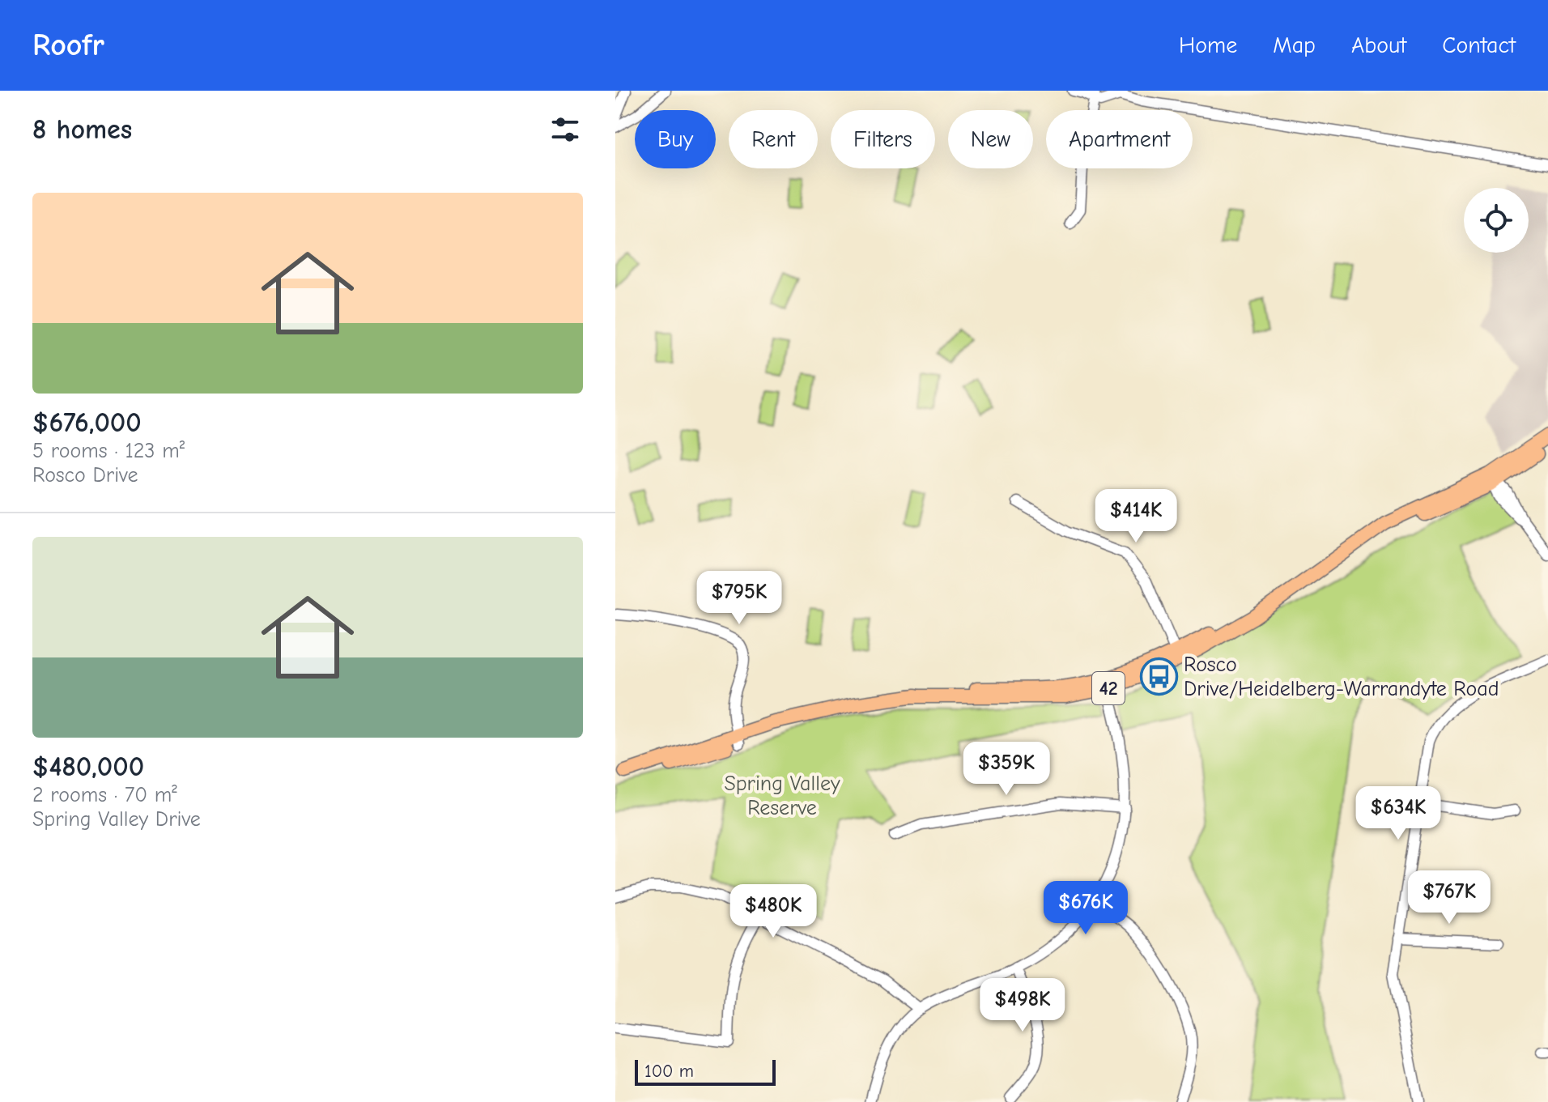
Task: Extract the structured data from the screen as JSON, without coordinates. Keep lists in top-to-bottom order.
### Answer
{
  "streets": {
    "main road": ["42"]
  },
  "parks": ["Spring Valley Reserve"],
  "places": {
    "bus stop": ["Rosco Drive/Heidelberg-Warrandyte Road"]
  },
  "scale_bar": "100 m",
  "page": {
    "header": "Roofr",
    "nav": [
      "Home",
      "Map",
      "About",
      "Contact"
    ],
    "heading": "8 homes",
    "chip": [
      "Buy",
      "Rent",
      "Filters",
      "New",
      "Apartment"
    ],
    "list": [
      {
        "name": "$676,000",
        "note": "5 rooms · 123 m² · Rosco Drive"
      },
      {
        "name": "$480,000",
        "note": "2 rooms · 70 m² · Spring Valley Drive"
      }
    ],
    "price": [
      "$414K",
      "$795K",
      "$359K",
      "$634K",
      "$767K",
      "$676K",
      "$480K",
      "$498K"
    ],
    "scale": "100 m"
  }
}
